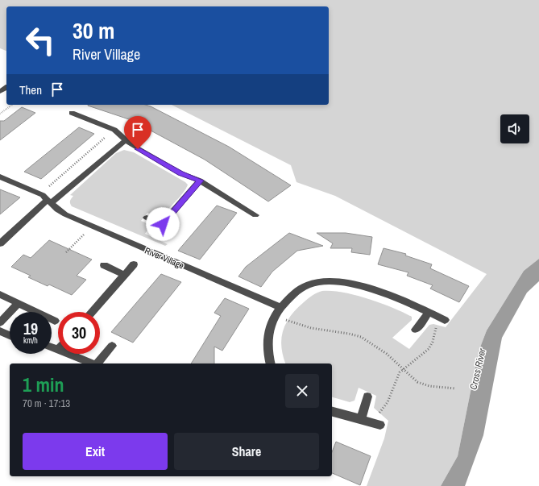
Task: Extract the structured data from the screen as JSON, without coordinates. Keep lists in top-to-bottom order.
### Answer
{
  "streets": {
    "street": ["River Village"]
  },
  "water": ["Cross River"],
  "page": {
    "turn": ["30 m", "River Village"],
    "then": "Then",
    "speed": "19 km/h",
    "limit": "30",
    "heading": ["1 min", "70 m · 17:13"],
    "buttons": ["Exit", "Share"]
  }
}
